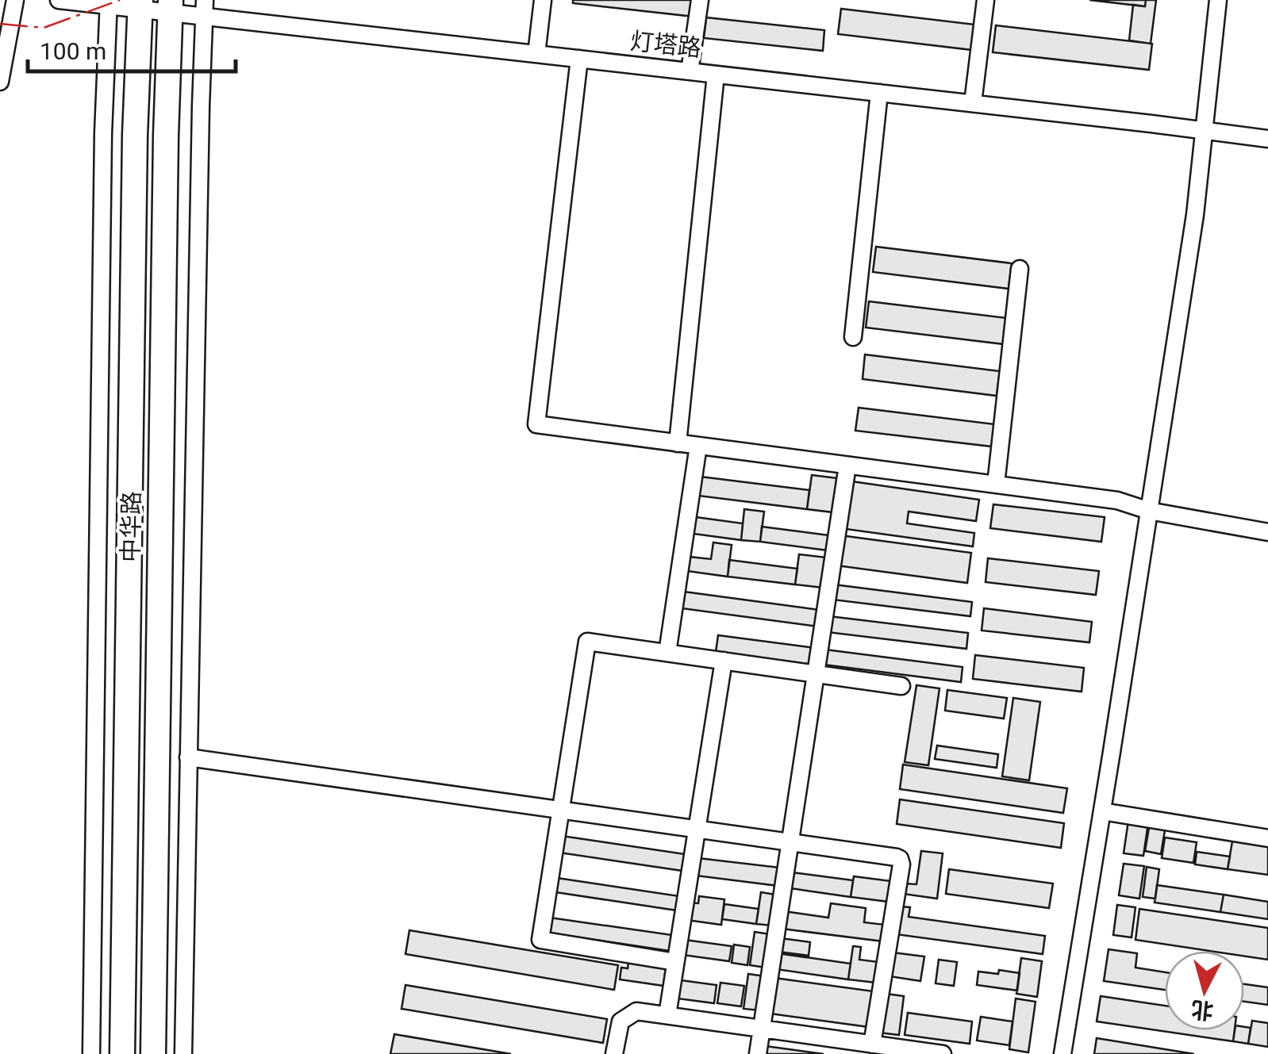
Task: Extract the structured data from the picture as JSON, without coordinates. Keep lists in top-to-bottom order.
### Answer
{
  "streets": {
    "highway": ["中华路"],
    "street": ["灯塔路"]
  },
  "crossings": [
    ["灯塔路", "中华路"]
  ],
  "scale_bar": "100 m",
  "north": "bottom"
}
